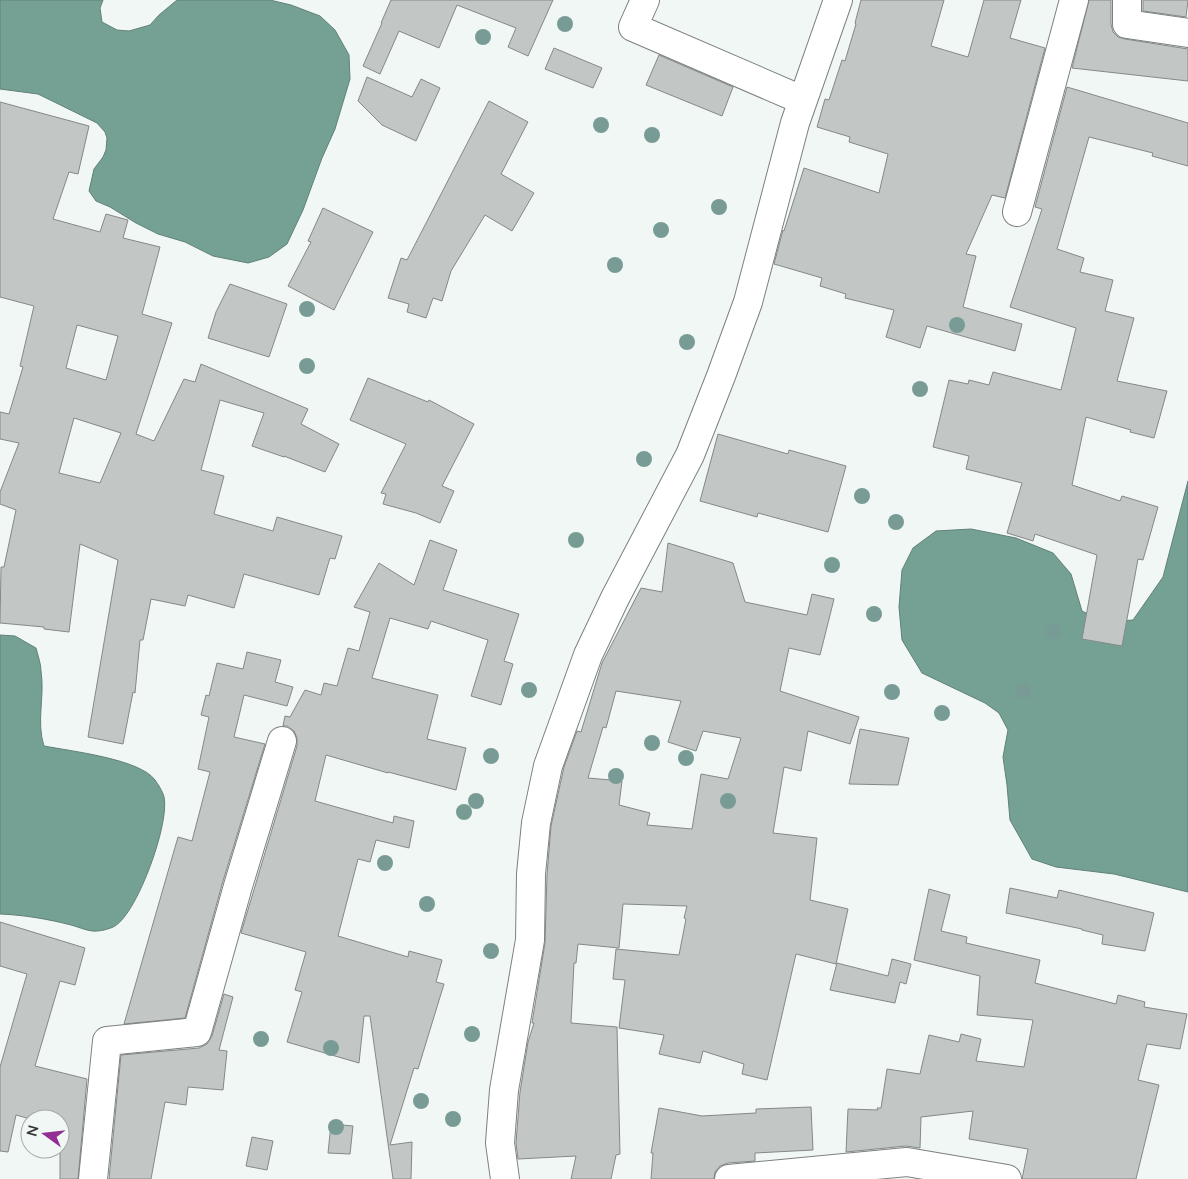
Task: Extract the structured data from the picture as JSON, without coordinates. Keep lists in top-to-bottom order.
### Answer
{
  "north": "left"
}
